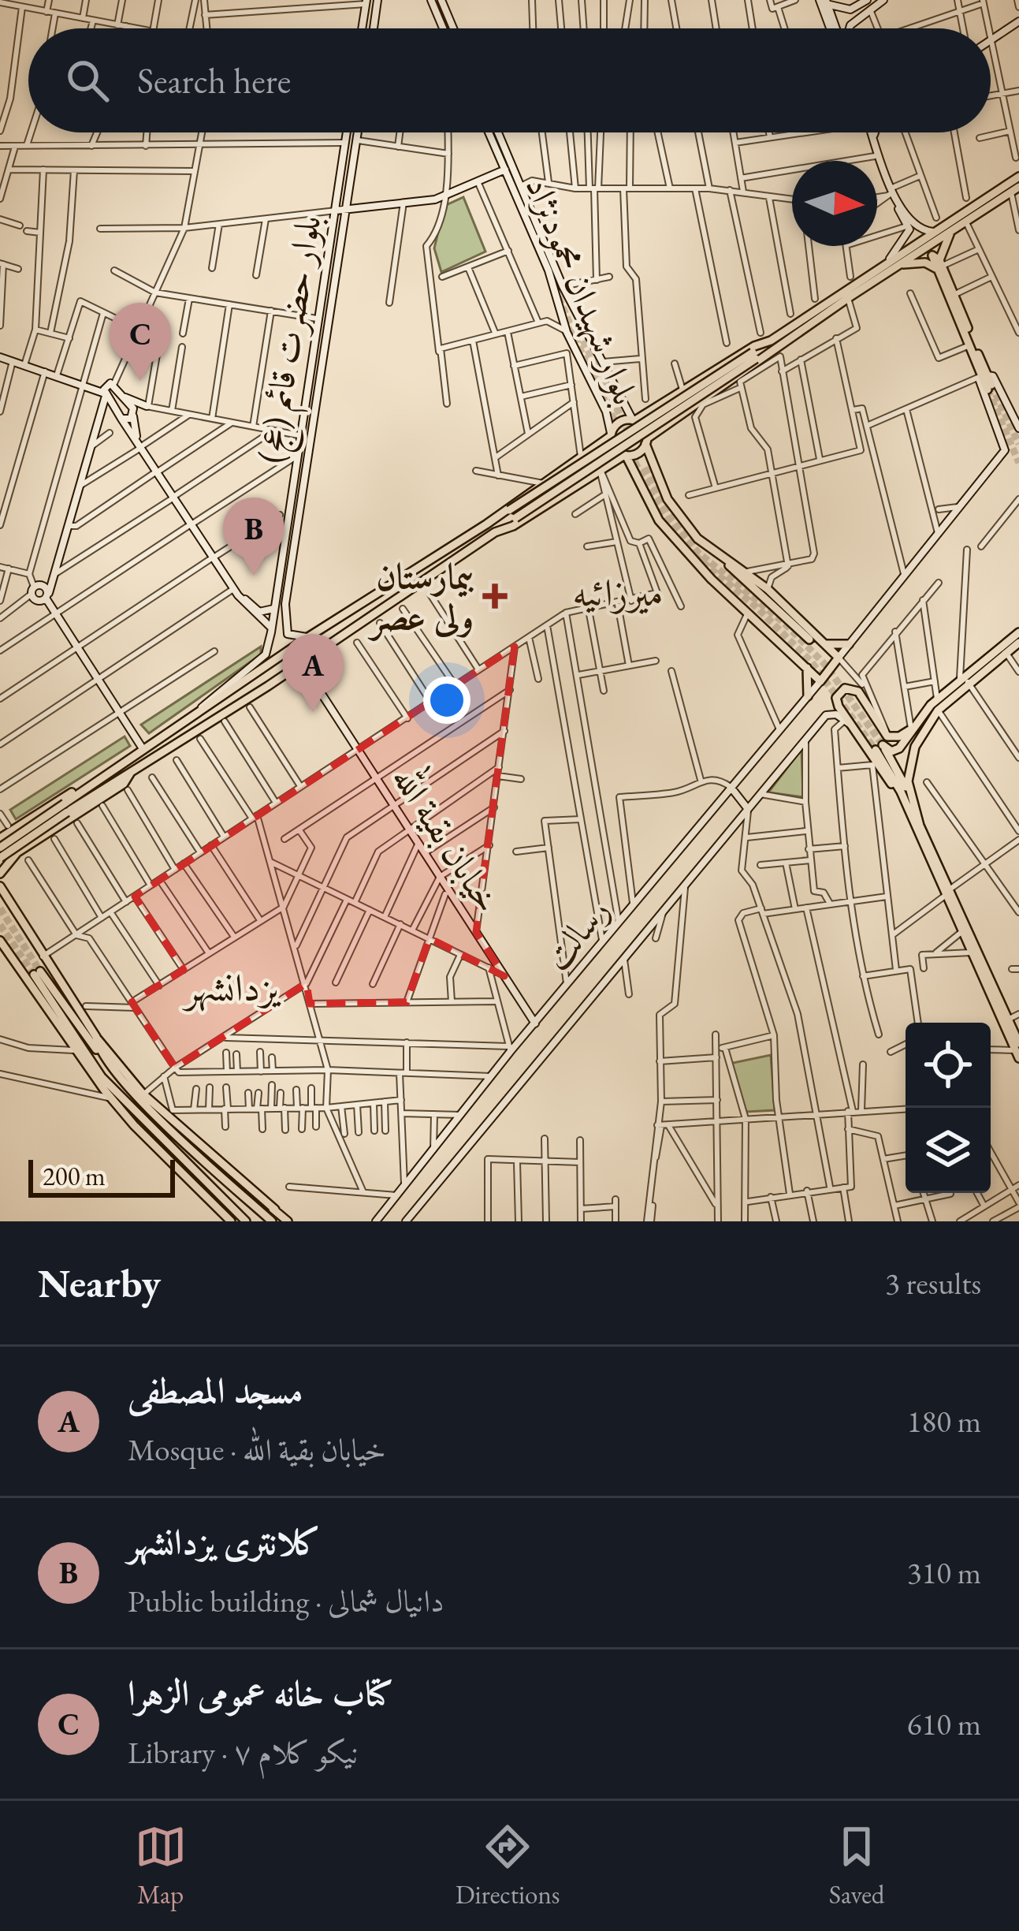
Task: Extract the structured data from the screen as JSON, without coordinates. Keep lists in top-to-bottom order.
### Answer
{
  "streets": {
    "main road": [
      "بلوار شهیدان محمودنژاد",
      "بلوار حضرت قائم (عج)",
      "خیابان بقیة الله",
      "رسالت"
    ]
  },
  "crossings": [
    ["خیابان بقیة الله", "رسالت"]
  ],
  "districts": ["میرزائیه", "یزدانشهر"],
  "places": {
    "health": ["بیمارستان ولی عصر"]
  },
  "scale_bar": "200 m",
  "north": "right",
  "page": {
    "search": "Search here",
    "pins": ["C", "B", "A"],
    "scale": "200 m",
    "heading": ["Nearby", "3 results"],
    "list": [
      {
        "mark": "A",
        "name": "مسجد المصطفی",
        "note": "Mosque · خیابان بقیة الله",
        "value": "180 m"
      },
      {
        "mark": "B",
        "name": "کلانتری یزدانشهر",
        "note": "Public building · دانیال شمالی",
        "value": "310 m"
      },
      {
        "mark": "C",
        "name": "کتاب خانه عمومی الزهرا",
        "note": "Library · نیکو کلام ٧",
        "value": "610 m"
      }
    ],
    "nav": ["Map", "Directions", "Saved"]
  }
}
